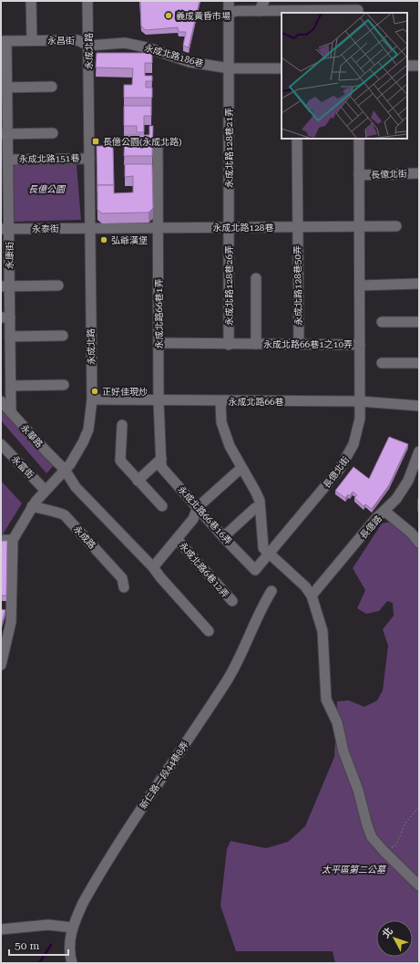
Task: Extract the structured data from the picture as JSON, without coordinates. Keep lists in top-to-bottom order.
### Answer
{
  "streets": {
    "street": [
      "永昌街",
      "永成北路",
      "永成北路186巷",
      "永成北路128巷21弄",
      "永成北路151巷",
      "長億北街",
      "永成北路128巷",
      "永泰街",
      "永康街",
      "永成北路128巷26弄",
      "永成北路128巷50弄",
      "永成北路66巷1弄",
      "永成北路66巷1之10弄",
      "永成北路66巷",
      "永華路",
      "永富街",
      "永成北路66巷16弄",
      "長億路",
      "永成路",
      "永成北路6巷12弄",
      "新仁路一段44巷8弄"
    ]
  },
  "crossings": [
    ["永昌街", "永成北路"],
    ["永昌街", "永成北路186巷"],
    ["永昌街", "永康街"],
    ["永成北路", "永成北路186巷"],
    ["永成北路", "永成北路151巷"],
    ["永成北路", "永成北路128巷"],
    ["永成北路", "永泰街"],
    ["永成北路", "永成北路66巷"],
    ["永成北路", "永華路"],
    ["永成北路186巷", "永成北路128巷21弄"],
    ["永成北路128巷21弄", "永成北路128巷"],
    ["永成北路128巷21弄", "永成北路128巷26弄"],
    ["永成北路151巷", "永康街"],
    ["長億北街", "永成北路128巷"],
    ["長億北街", "永成北路66巷1之10弄"],
    ["長億北街", "永成北路66巷"],
    ["長億北街", "永成北路66巷16弄"],
    ["永成北路128巷", "永泰街"],
    ["永成北路128巷", "永成北路128巷26弄"],
    ["永成北路128巷", "永成北路128巷50弄"],
    ["永成北路128巷", "永成北路66巷1弄"],
    ["永泰街", "永康街"],
    ["永康街", "永華路"],
    ["永成北路128巷26弄", "永成北路66巷1之10弄"],
    ["永成北路128巷50弄", "永成北路66巷1之10弄"],
    ["永成北路66巷1弄", "永成北路66巷1之10弄"],
    ["永成北路66巷1弄", "永成北路66巷"],
    ["永成北路66巷1弄", "永成北路66巷16弄"],
    ["永成北路66巷", "永成北路66巷16弄"]
  ],
  "parks": ["長億公園", "太平區第二公墓"],
  "places": {
    "other": ["義成黃昏市場", "弘爺漢堡", "正好佳現炒"],
    "transit": ["長億公園(永成北路)"]
  },
  "scale_bar": "50 m",
  "north": "top left"
}
